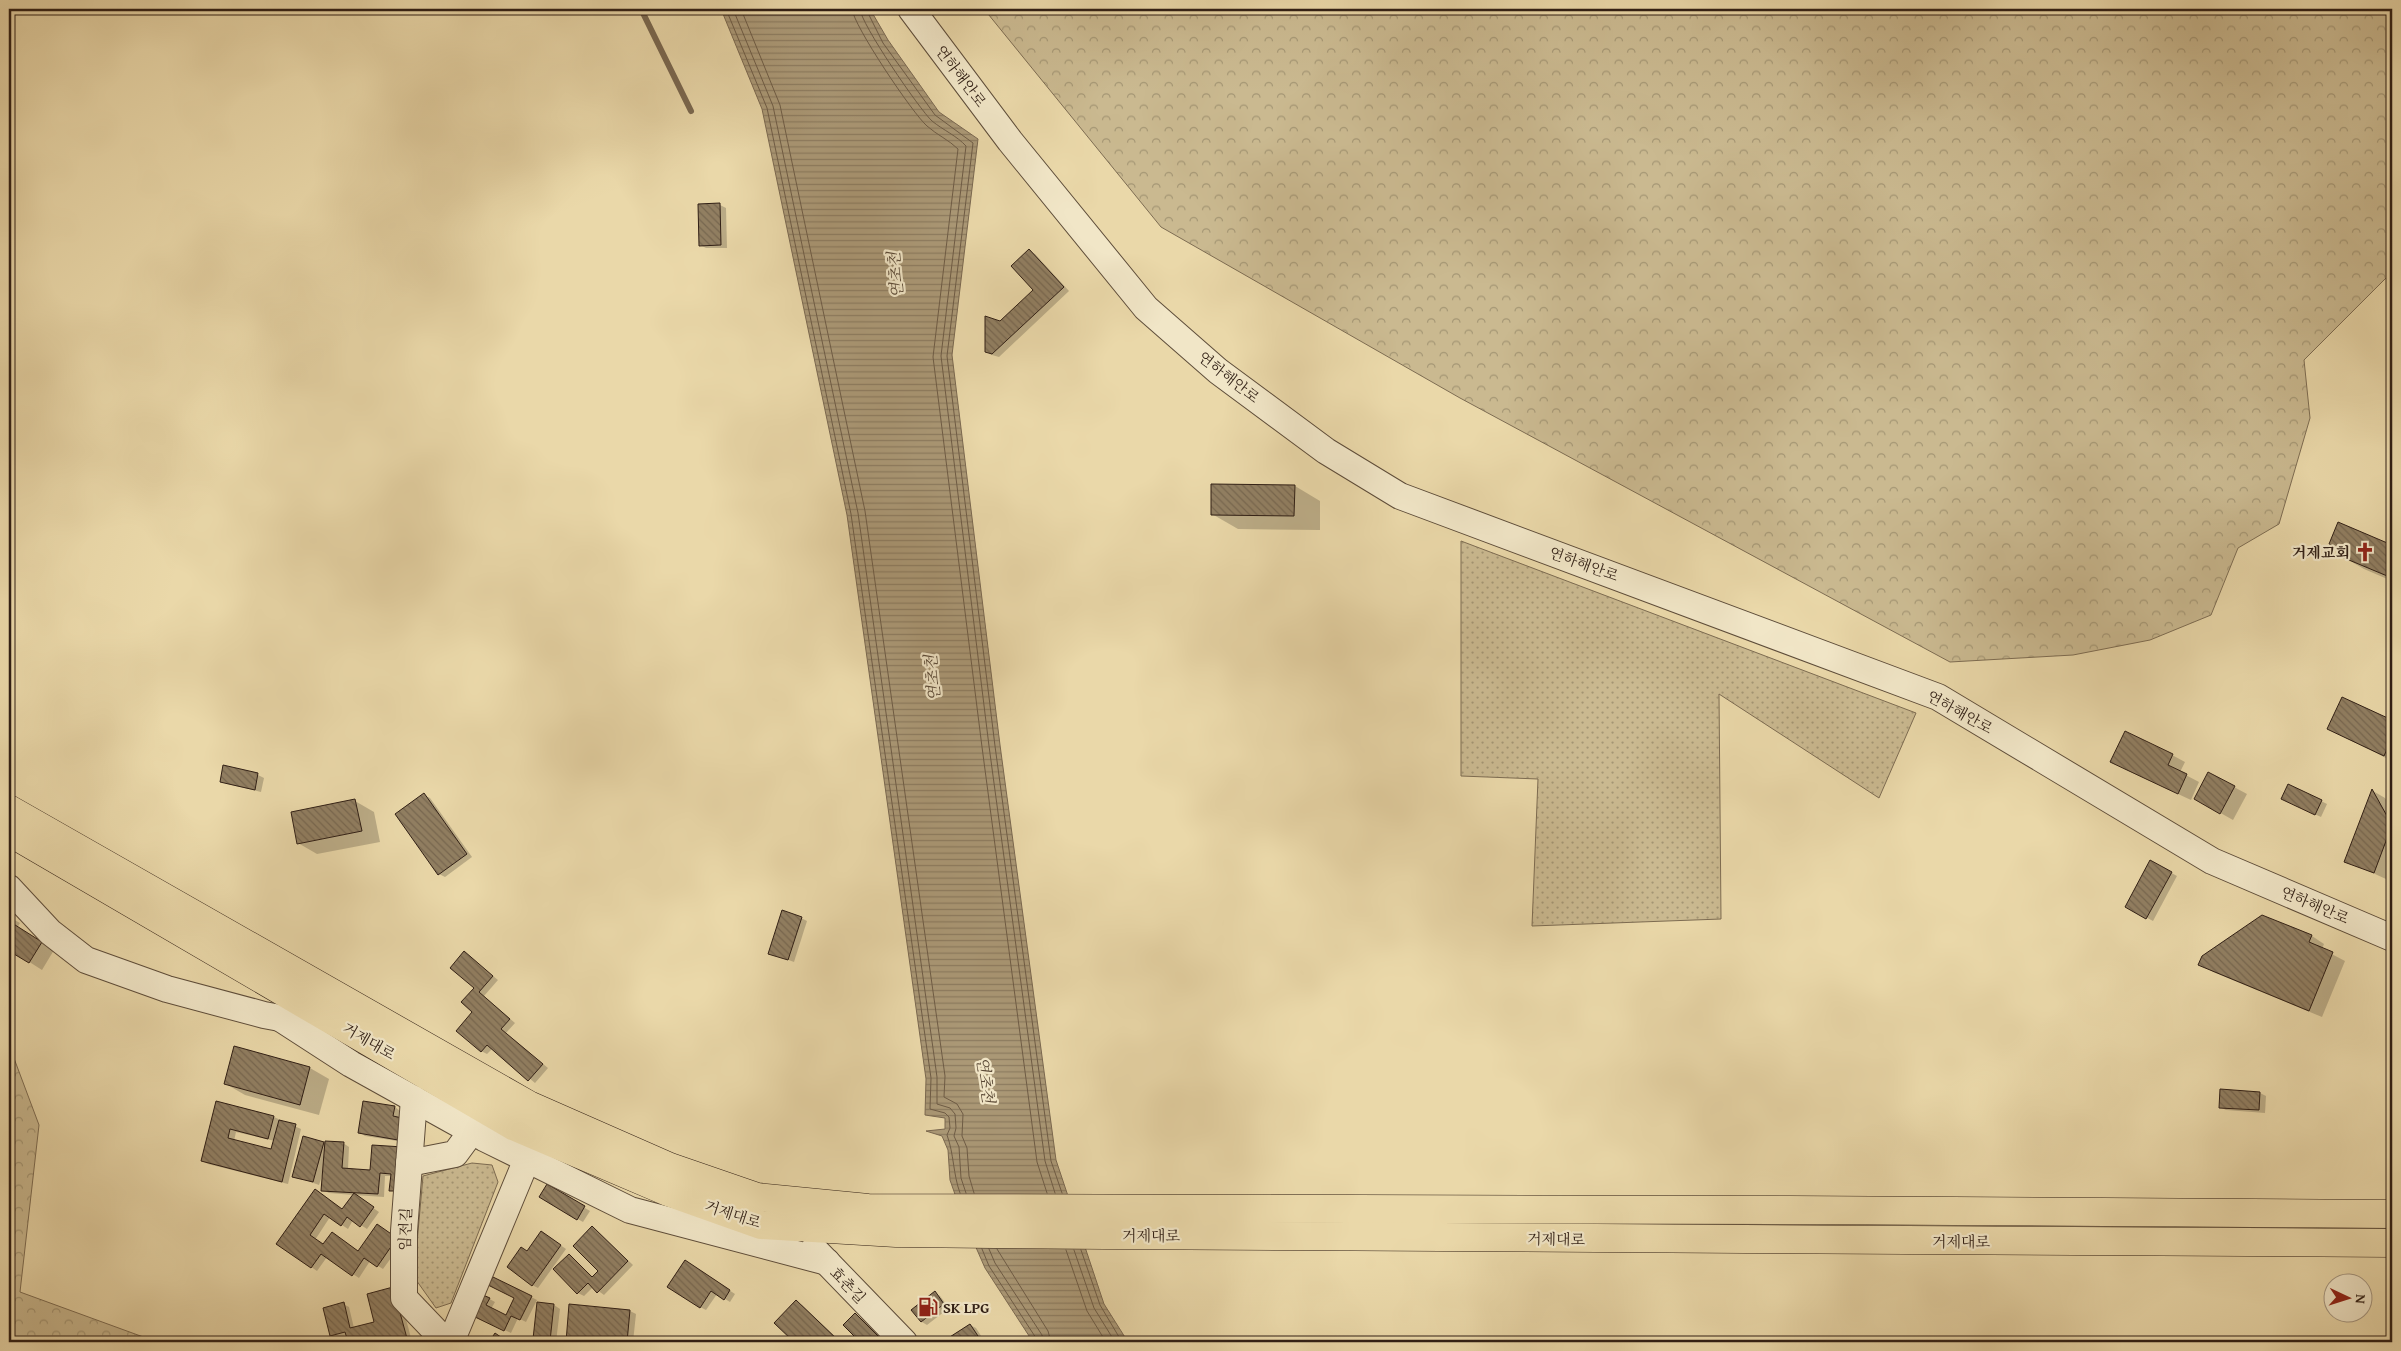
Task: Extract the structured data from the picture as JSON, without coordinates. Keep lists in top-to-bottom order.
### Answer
{
  "streets": {
    "main road": ["거제대로"],
    "street": ["연하해안로", "임전길", "효촌길"]
  },
  "crossings": [
    ["거제대로", "효촌길"]
  ],
  "water": ["연초천"],
  "places": {
    "church": ["거제교회"],
    "fuel station": ["SK LPG"]
  },
  "north": "right"
}
